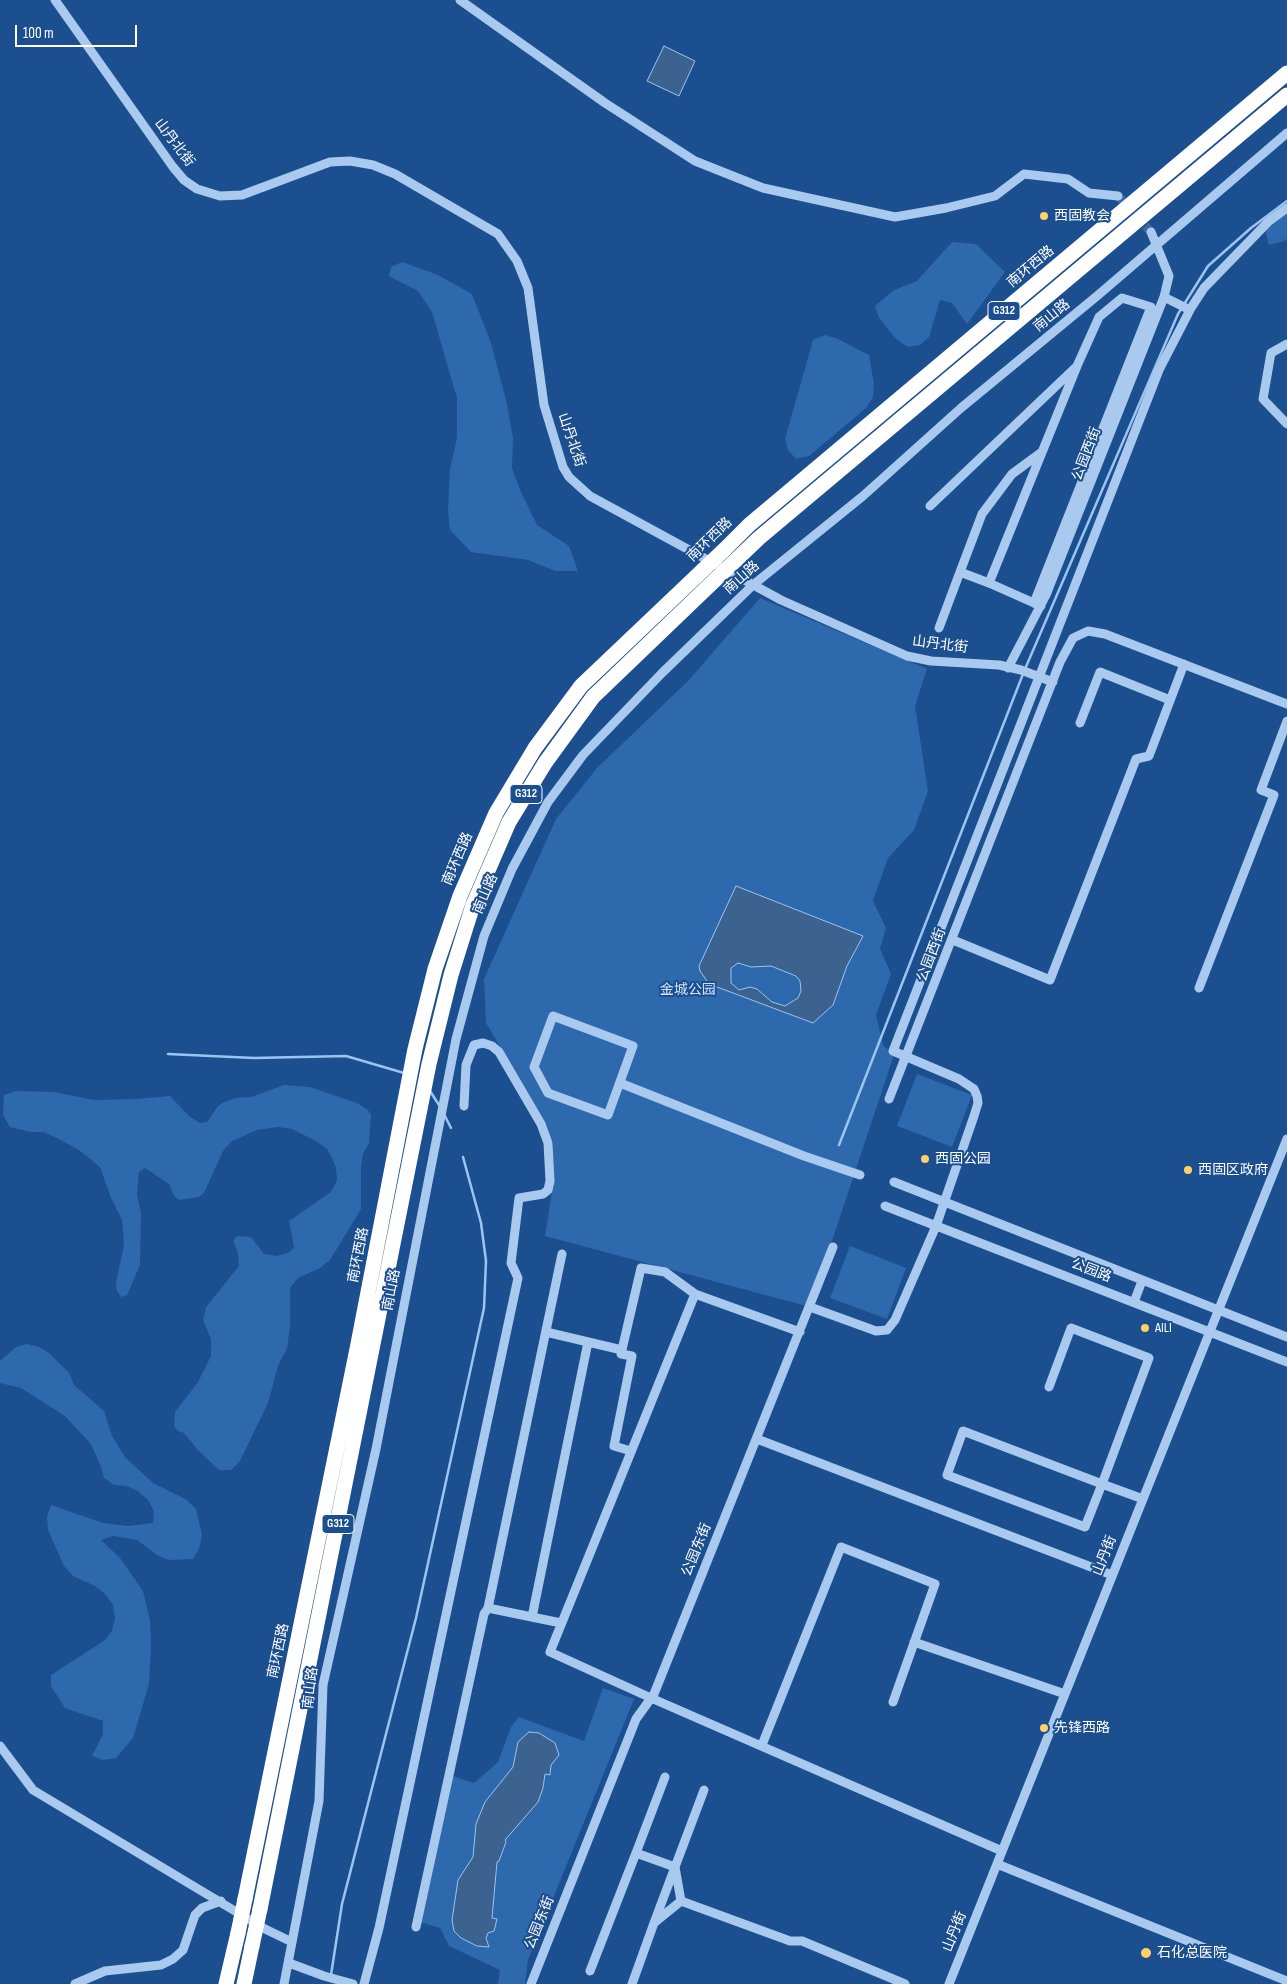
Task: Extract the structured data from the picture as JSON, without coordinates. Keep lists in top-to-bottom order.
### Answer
{
  "streets": {
    "highway": ["南环西路", "G312"],
    "street": [
      "山丹北街",
      "南山路",
      "公园西街",
      "公园路",
      "公园东街",
      "山丹街"
    ]
  },
  "crossings": [
    ["山丹北街", "南山路"],
    ["山丹北街", "公园西街"],
    ["南山路", "公园西街"],
    ["公园路", "山丹街"]
  ],
  "parks": ["金城公园"],
  "places": [
    "西固教会",
    "西固公园",
    "西固区政府",
    "AILI",
    "先锋西路",
    "石化总医院"
  ],
  "scale_bar": "100 m"
}
